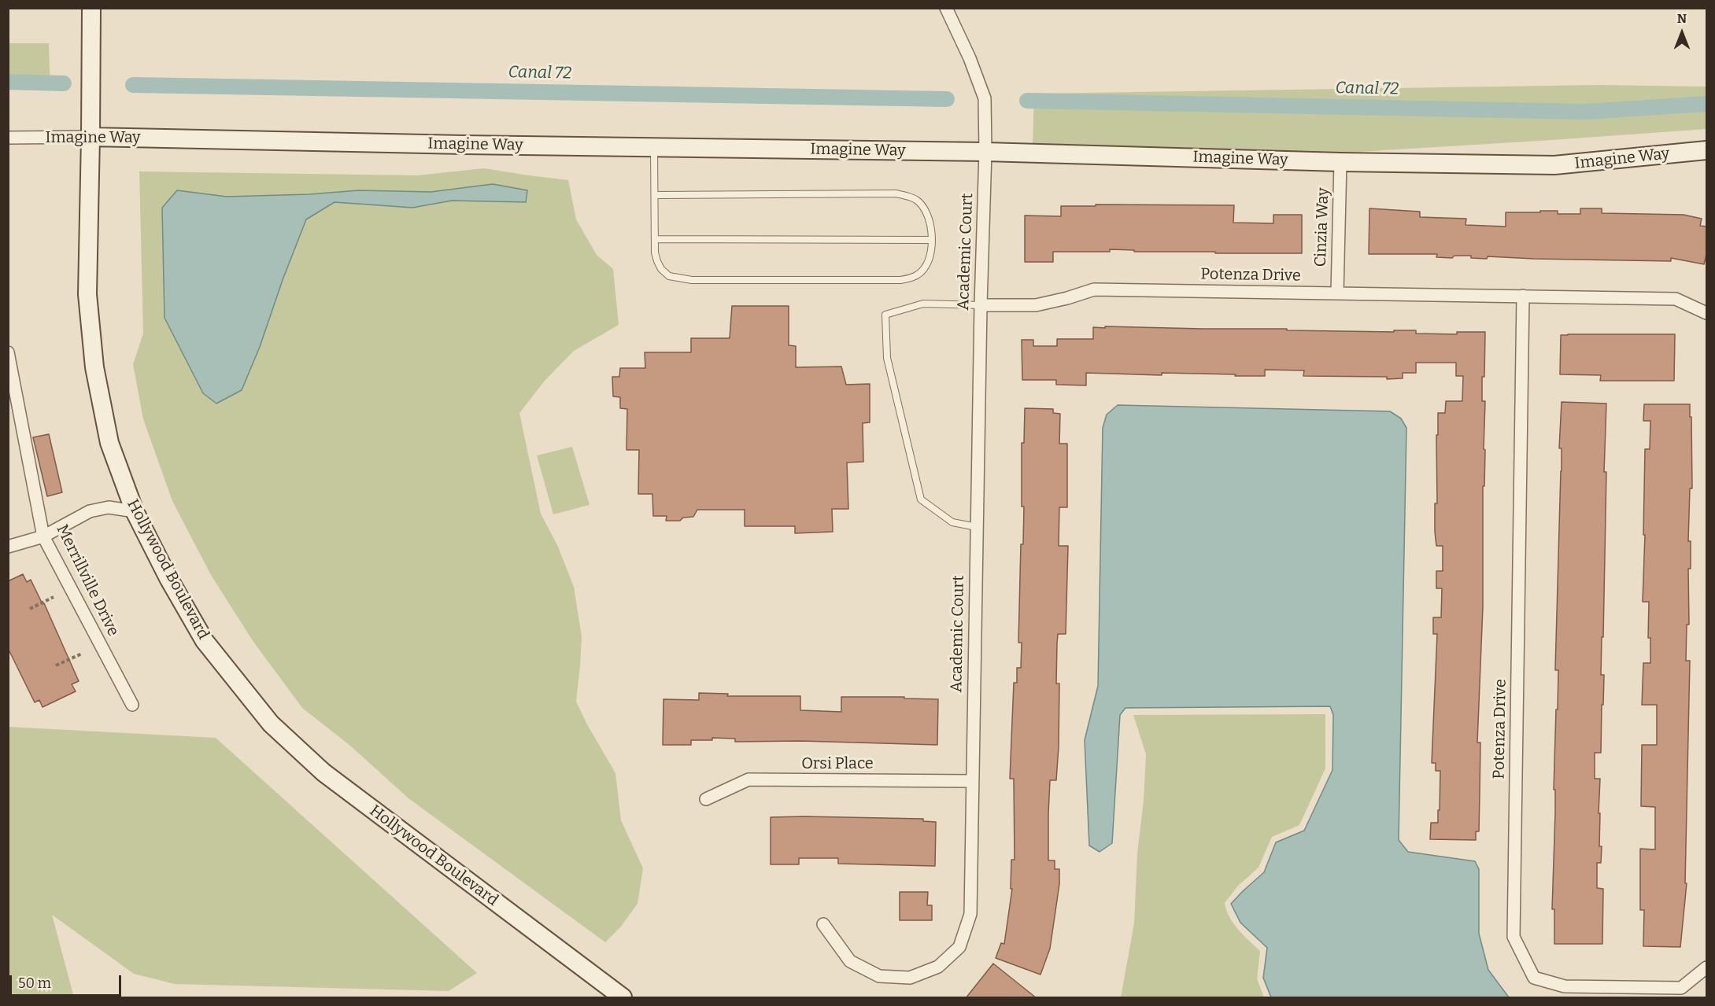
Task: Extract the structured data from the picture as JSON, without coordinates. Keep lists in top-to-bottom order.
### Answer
{
  "streets": {
    "street": [
      "Imagine Way",
      "Cinzia Way",
      "Academic Court",
      "Potenza Drive",
      "Hollywood Boulevard",
      "Merrillville Drive",
      "Orsi Place"
    ]
  },
  "crossings": [
    ["Imagine Way", "Cinzia Way"],
    ["Imagine Way", "Academic Court"],
    ["Imagine Way", "Hollywood Boulevard"],
    ["Cinzia Way", "Potenza Drive"],
    ["Academic Court", "Potenza Drive"],
    ["Academic Court", "Orsi Place"]
  ],
  "water": ["Canal 72"],
  "scale_bar": "50 m",
  "north": "top"
}
